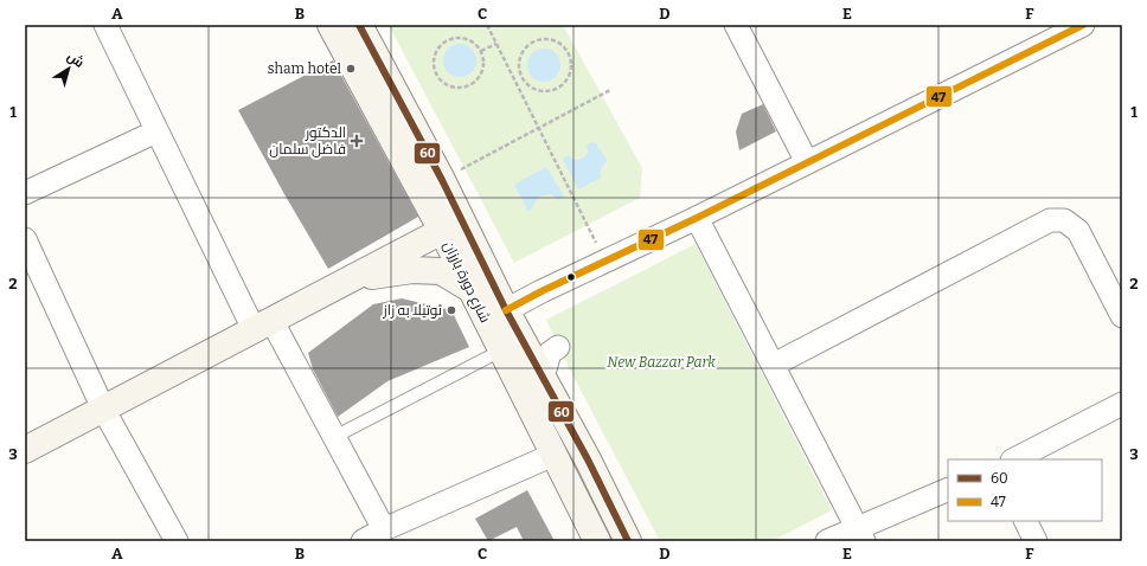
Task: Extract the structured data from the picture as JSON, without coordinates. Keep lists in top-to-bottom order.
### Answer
{
  "streets": {
    "main road": ["شارع دورة بارزان"]
  },
  "parks": ["New Bazzar Park"],
  "places": {
    "other": ["sham hotel", "ئوتيلا به زاز"],
    "health": ["الدكتور فاضل سلمان"]
  },
  "lines": ["transit line 60", "transit line 47"],
  "legend": ["60", "47"],
  "north": "top right",
  "grid": {
    "columns": [
      "A",
      "B",
      "C",
      "D",
      "E",
      "F"
    ],
    "rows": ["1", "2", "3"]
  }
}
